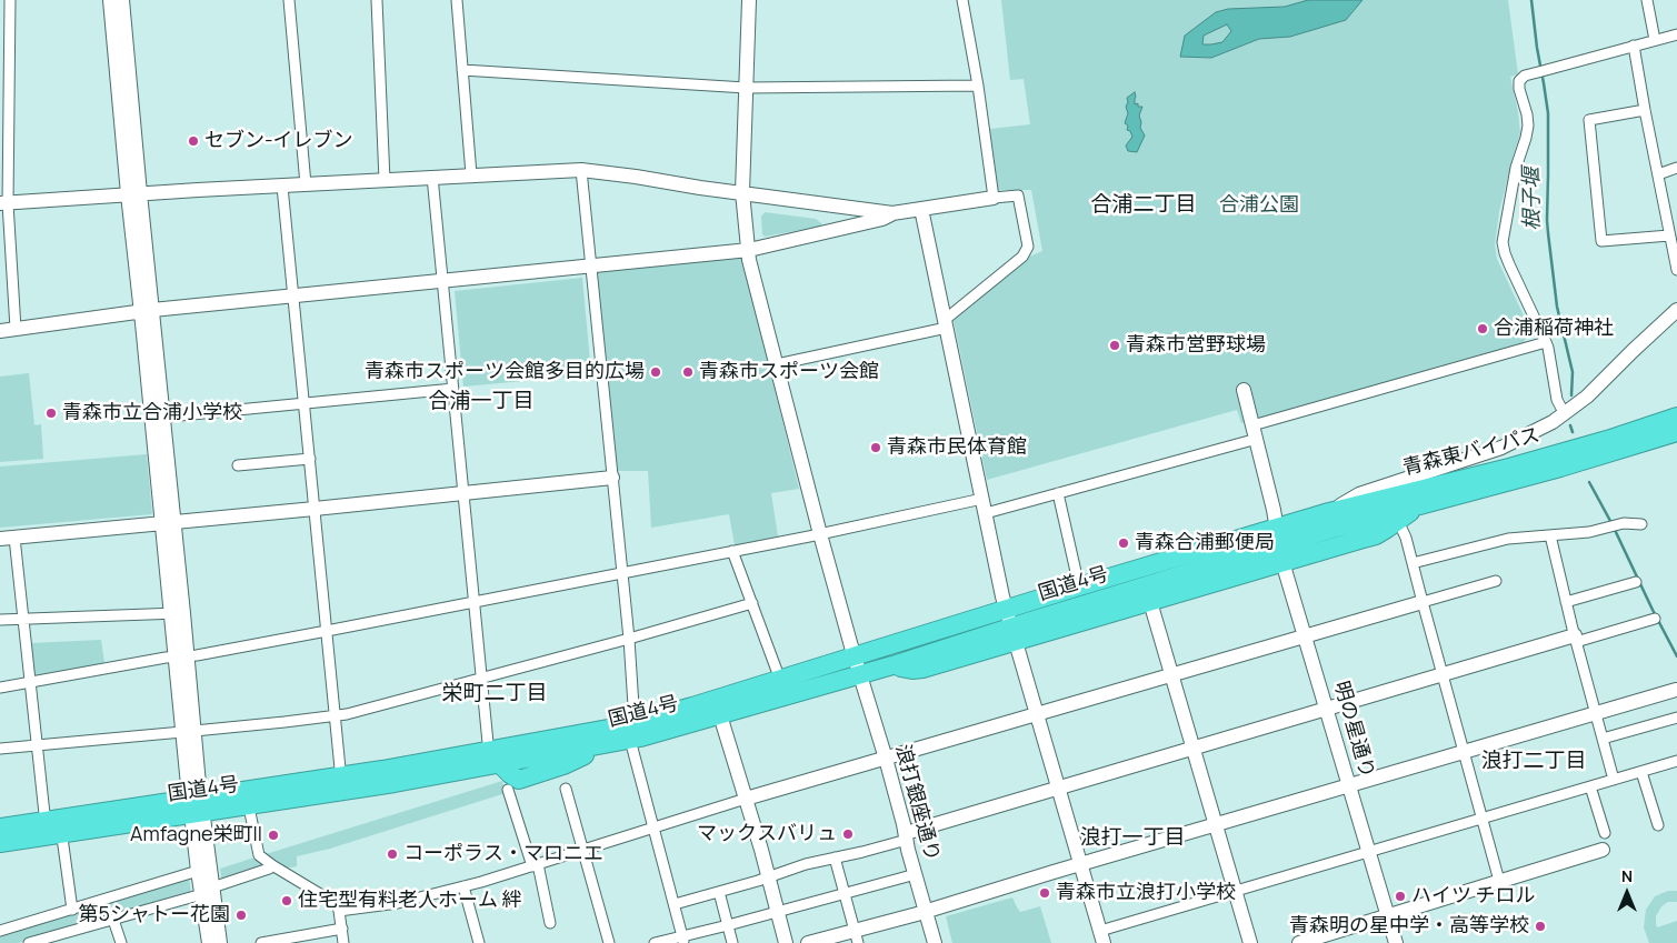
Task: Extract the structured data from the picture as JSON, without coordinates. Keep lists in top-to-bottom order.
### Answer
{
  "streets": {
    "highway": ["青森東バイパス", "国道4号"],
    "street": ["明の星通り", "浪打銀座通り"]
  },
  "crossings": [
    ["青森東バイパス", "国道4号"],
    ["青森東バイパス", "明の星通り"],
    ["国道4号", "明の星通り"],
    ["国道4号", "浪打銀座通り"]
  ],
  "districts": [
    "合浦二丁目",
    "合浦一丁目",
    "栄町二丁目",
    "浪打二丁目",
    "浪打一丁目"
  ],
  "water": ["根子堰"],
  "parks": ["合浦公園"],
  "places": [
    "セブン-イレブン",
    "合浦稲荷神社",
    "青森市営野球場",
    "青森市スポーツ会館多目的広場",
    "青森市スポーツ会館",
    "青森市立合浦小学校",
    "青森市民体育館",
    "青森合浦郵便局",
    "マックスバリュ",
    "Amfagne栄町II",
    "コーポラス・マロニエ",
    "青森市立浪打小学校",
    "ハイツ チロル",
    "住宅型有料老人ホーム 絆",
    "第5シャトー花園",
    "青森明の星中学・高等学校"
  ],
  "north": "top"
}
